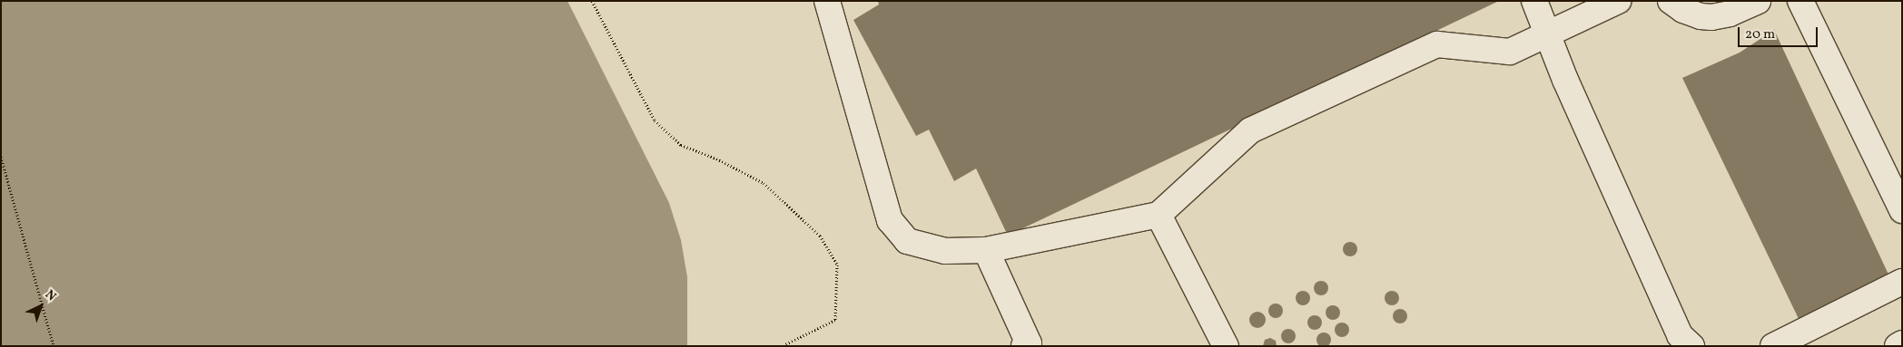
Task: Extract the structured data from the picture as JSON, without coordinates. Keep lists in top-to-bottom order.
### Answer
{
  "scale_bar": "20 m",
  "north": "top right"
}
